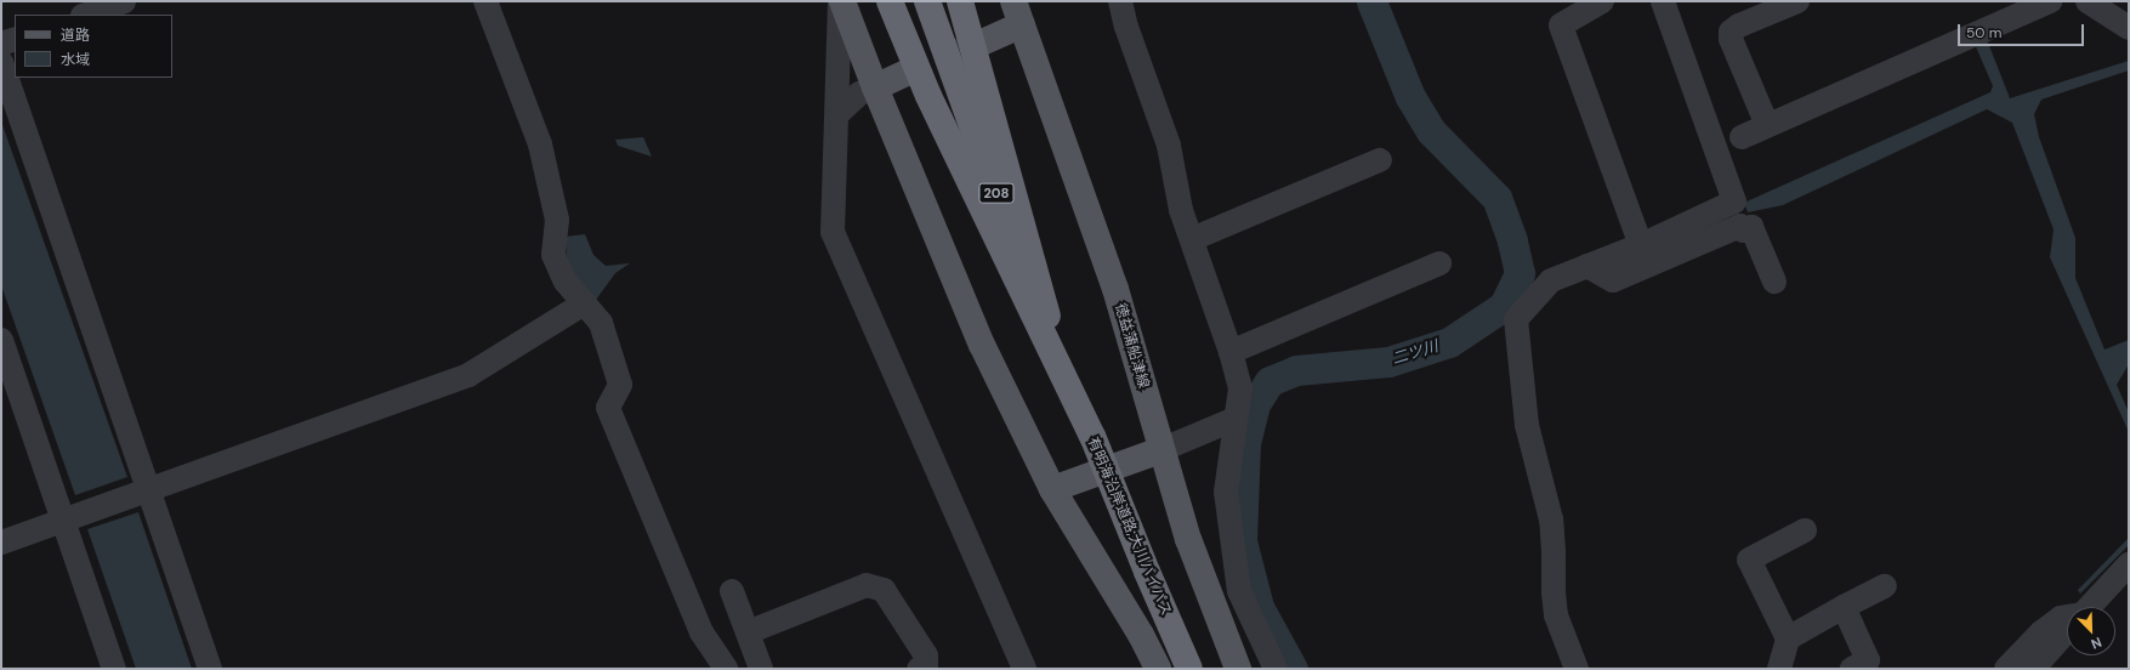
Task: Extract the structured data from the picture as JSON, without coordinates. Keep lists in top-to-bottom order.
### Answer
{
  "streets": {
    "highway": ["208", "有明海沿岸道路;大川バイパス"],
    "main road": ["徳益蒲船津線"]
  },
  "water": ["二ツ川"],
  "legend": ["道路", "水域"],
  "scale_bar": "50 m",
  "north": "bottom right"
}
